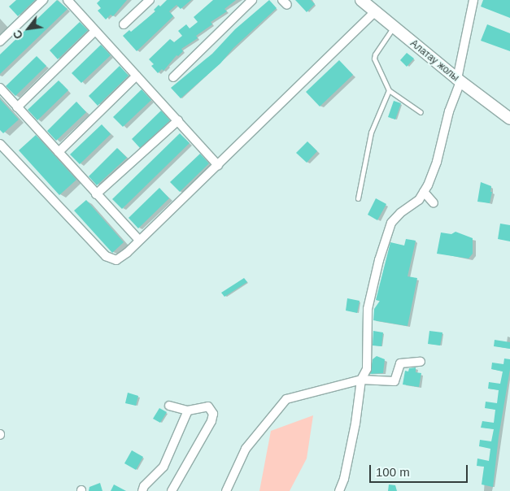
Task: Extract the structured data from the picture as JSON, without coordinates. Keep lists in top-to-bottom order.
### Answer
{
  "streets": {
    "main road": ["Алатау жолы"]
  },
  "scale_bar": "100 m",
  "north": "bottom left"
}
